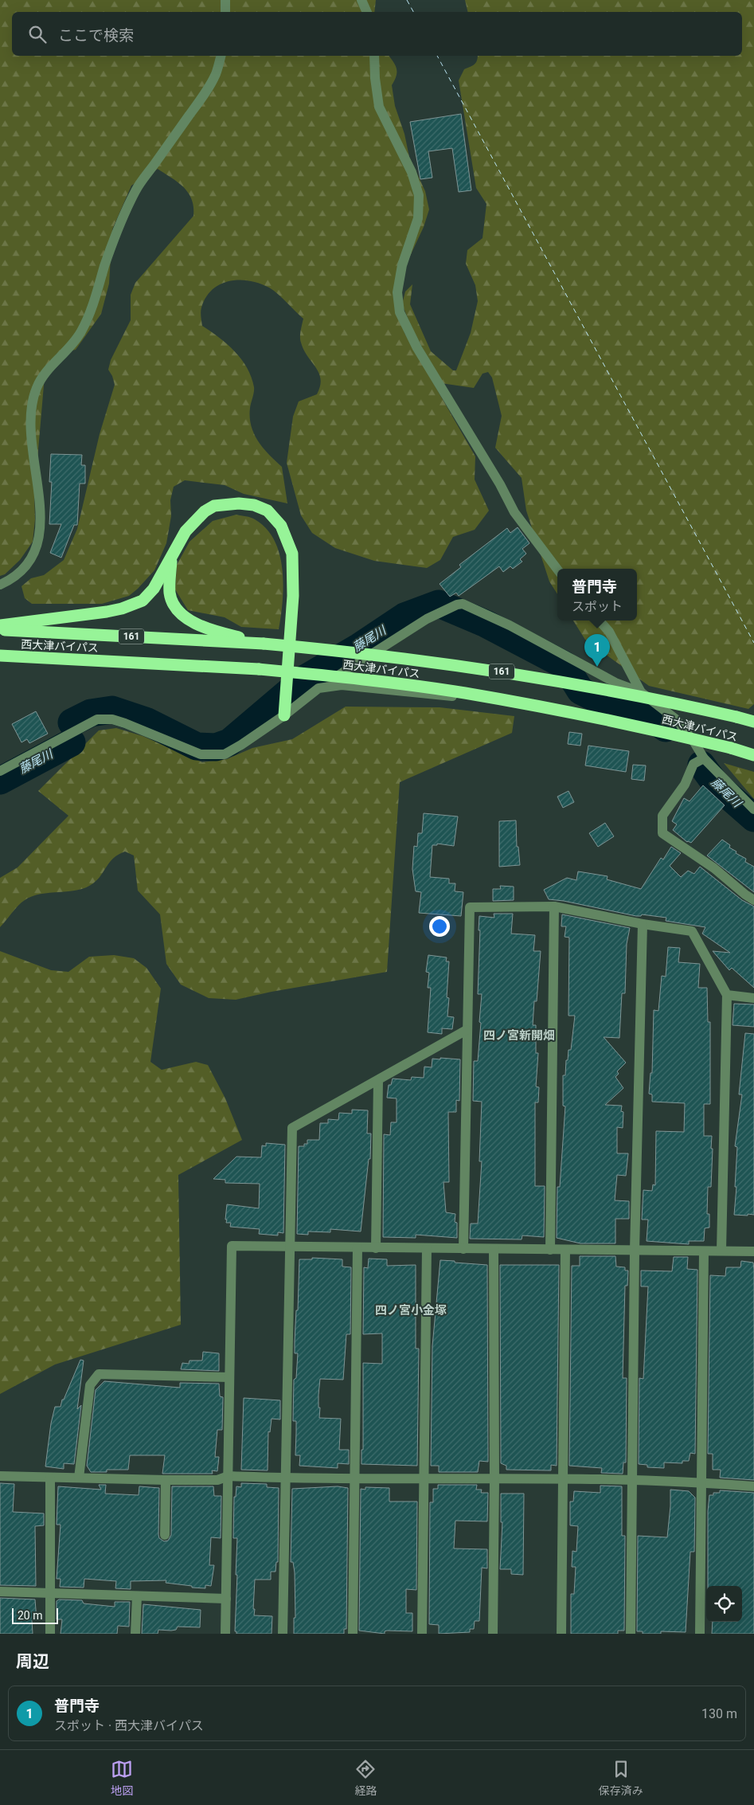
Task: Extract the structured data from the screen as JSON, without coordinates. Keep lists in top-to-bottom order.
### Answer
{
  "streets": {
    "highway": ["161", "西大津バイパス"]
  },
  "districts": ["四ノ宮新開畑", "四ノ宮小金塚"],
  "water": ["藤尾川"],
  "scale_bar": "20 m",
  "page": {
    "search": "ここで検索",
    "popup": ["普門寺", "スポット"],
    "pins": "1",
    "scale": "20 m",
    "heading": "周辺",
    "list": [
      {
        "mark": "1",
        "name": "普門寺",
        "note": "スポット · 西大津バイパス",
        "value": "130 m"
      }
    ],
    "nav": ["地図", "経路", "保存済み"]
  }
}
